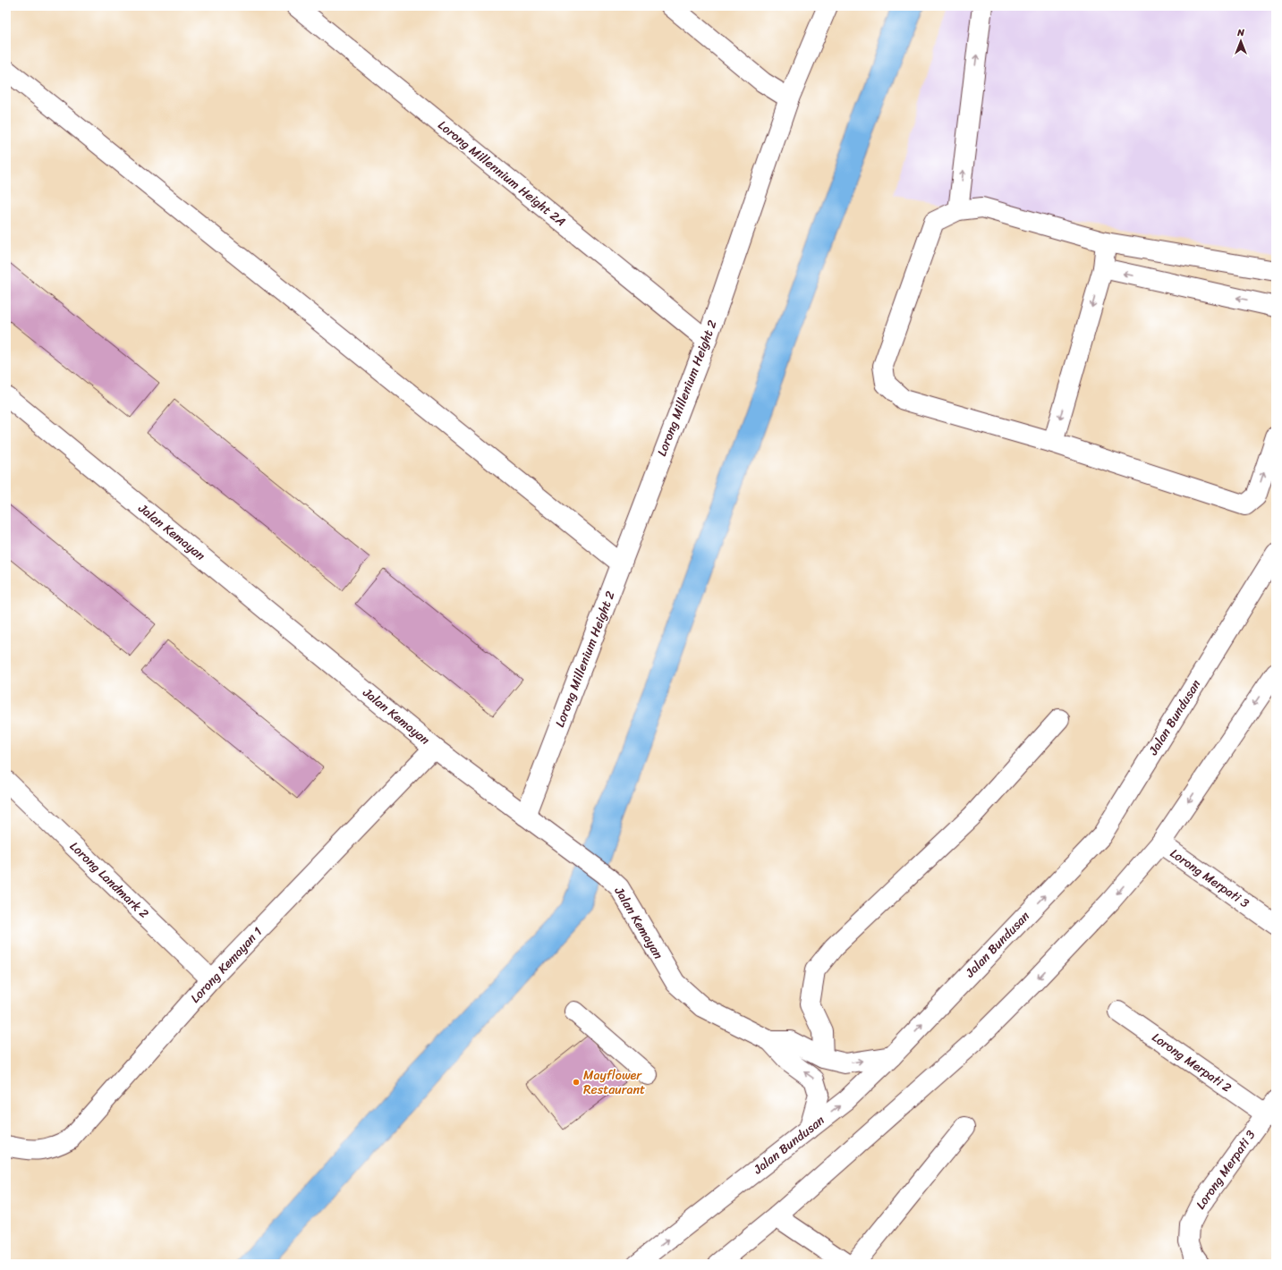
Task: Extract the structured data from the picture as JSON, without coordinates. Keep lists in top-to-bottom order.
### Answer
{
  "streets": {
    "street": [
      "Lorong Millennium Height 2A",
      "Lorong Millenium Height 2",
      "Jalan Kemayan",
      "Jalan Bundusan",
      "Lorong Merpati 3",
      "Lorong Landmark 2",
      "Lorong Kemayan 1",
      "Lorong Merpati 2"
    ]
  },
  "crossings": [
    ["Lorong Millennium Height 2A", "Lorong Millenium Height 2"],
    ["Lorong Millenium Height 2", "Jalan Kemayan"],
    ["Jalan Kemayan", "Lorong Kemayan 1"],
    ["Lorong Merpati 3", "Lorong Merpati 2"],
    ["Lorong Landmark 2", "Lorong Kemayan 1"]
  ],
  "places": ["Mayflower Restaurant"],
  "north": "top"
}
